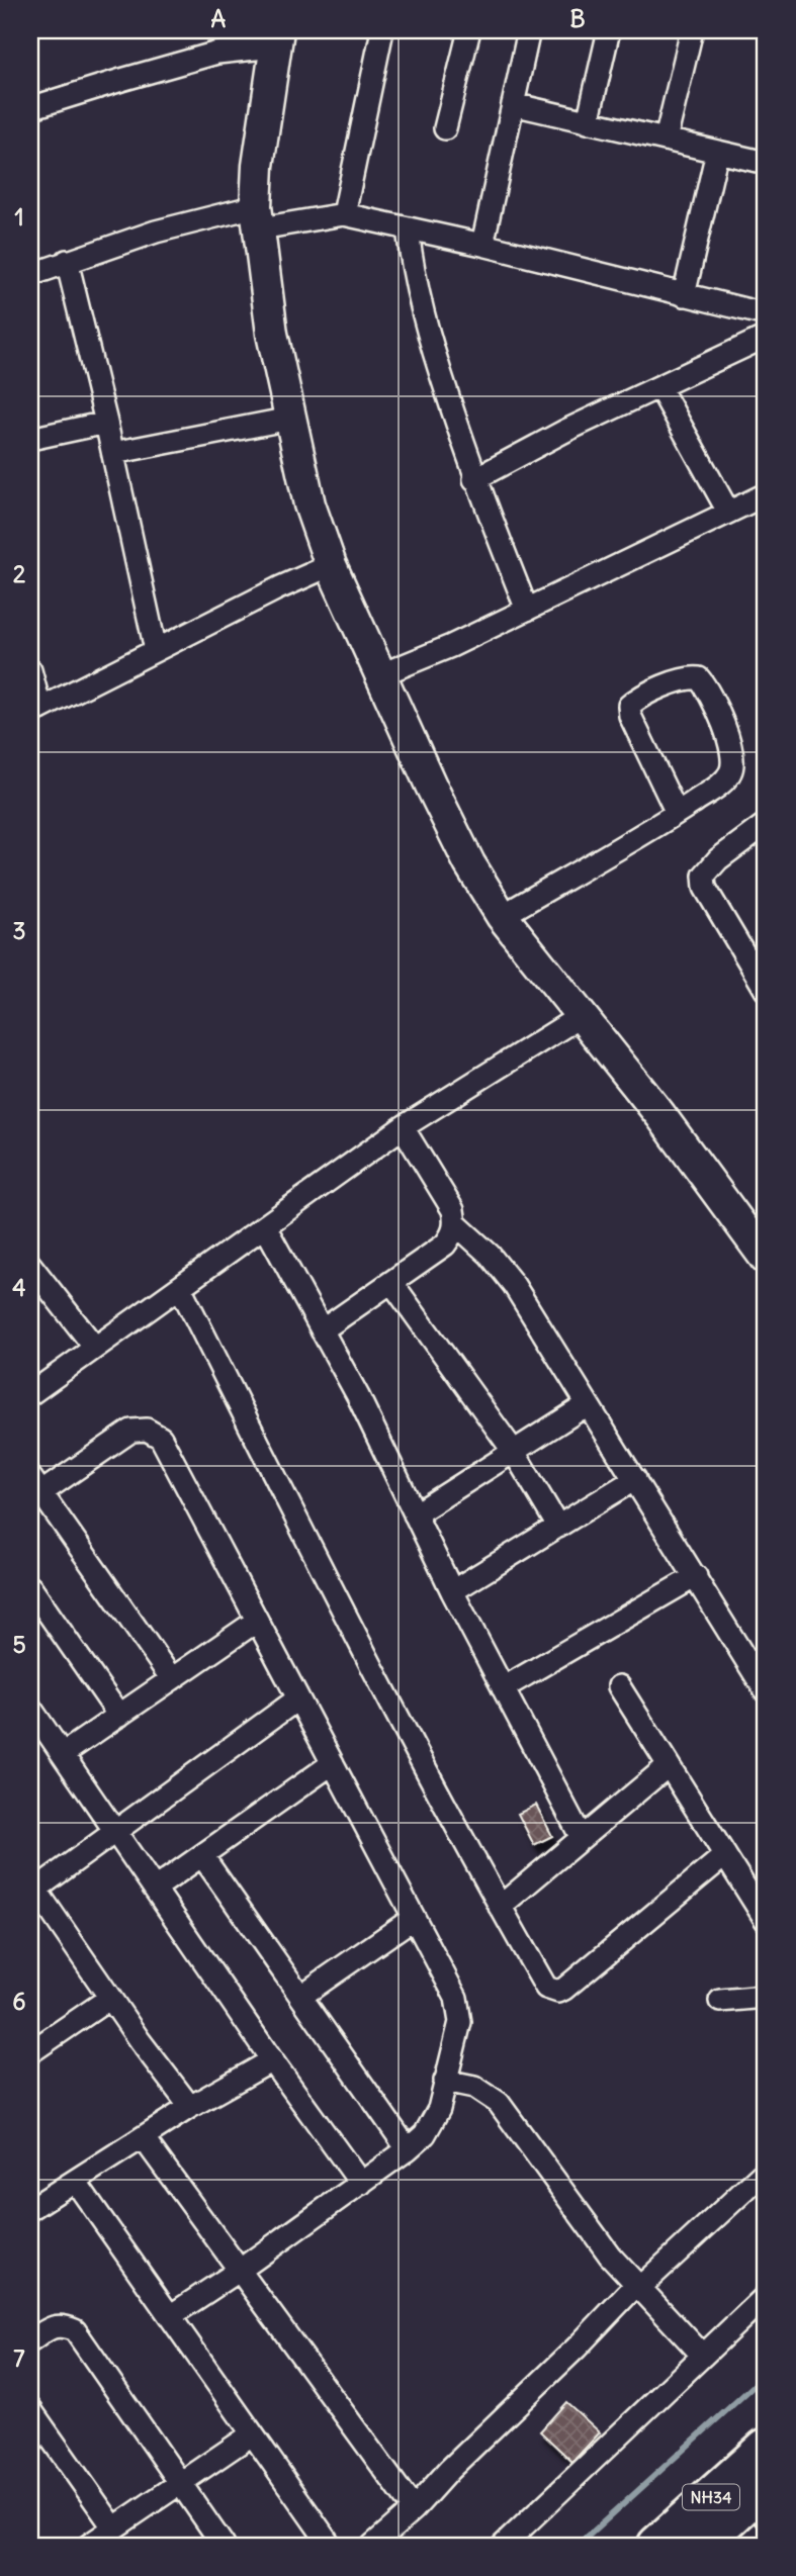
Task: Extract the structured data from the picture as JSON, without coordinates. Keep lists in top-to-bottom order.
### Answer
{
  "streets": {
    "highway": ["NH34"]
  },
  "grid": {
    "columns": ["A", "B"],
    "rows": [
      "1",
      "2",
      "3",
      "4",
      "5",
      "6",
      "7"
    ]
  }
}
